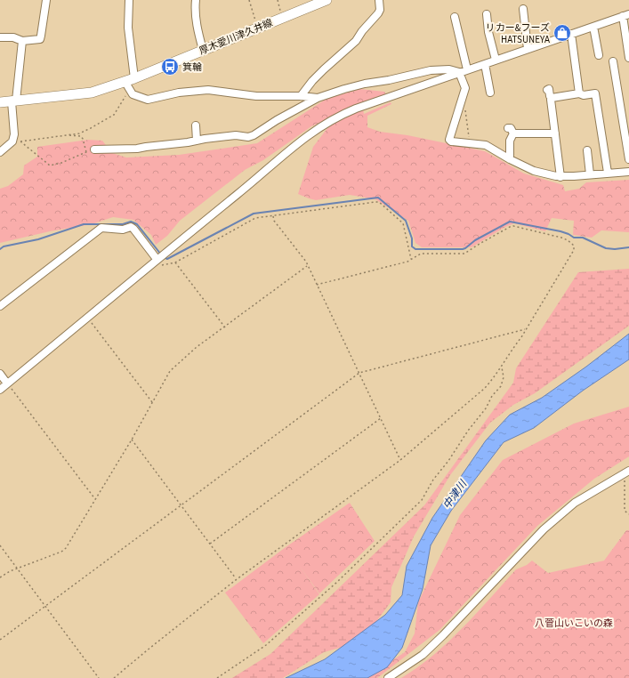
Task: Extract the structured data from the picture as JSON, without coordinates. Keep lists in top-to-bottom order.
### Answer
{
  "streets": {
    "main road": ["厚木愛川津久井線"]
  },
  "water": ["中津川"],
  "parks": ["八菅山いこいの森"],
  "places": {
    "shop": ["リカー&フーズ HATSUNEYA"],
    "bus stop": ["箕輪"]
  }
}
